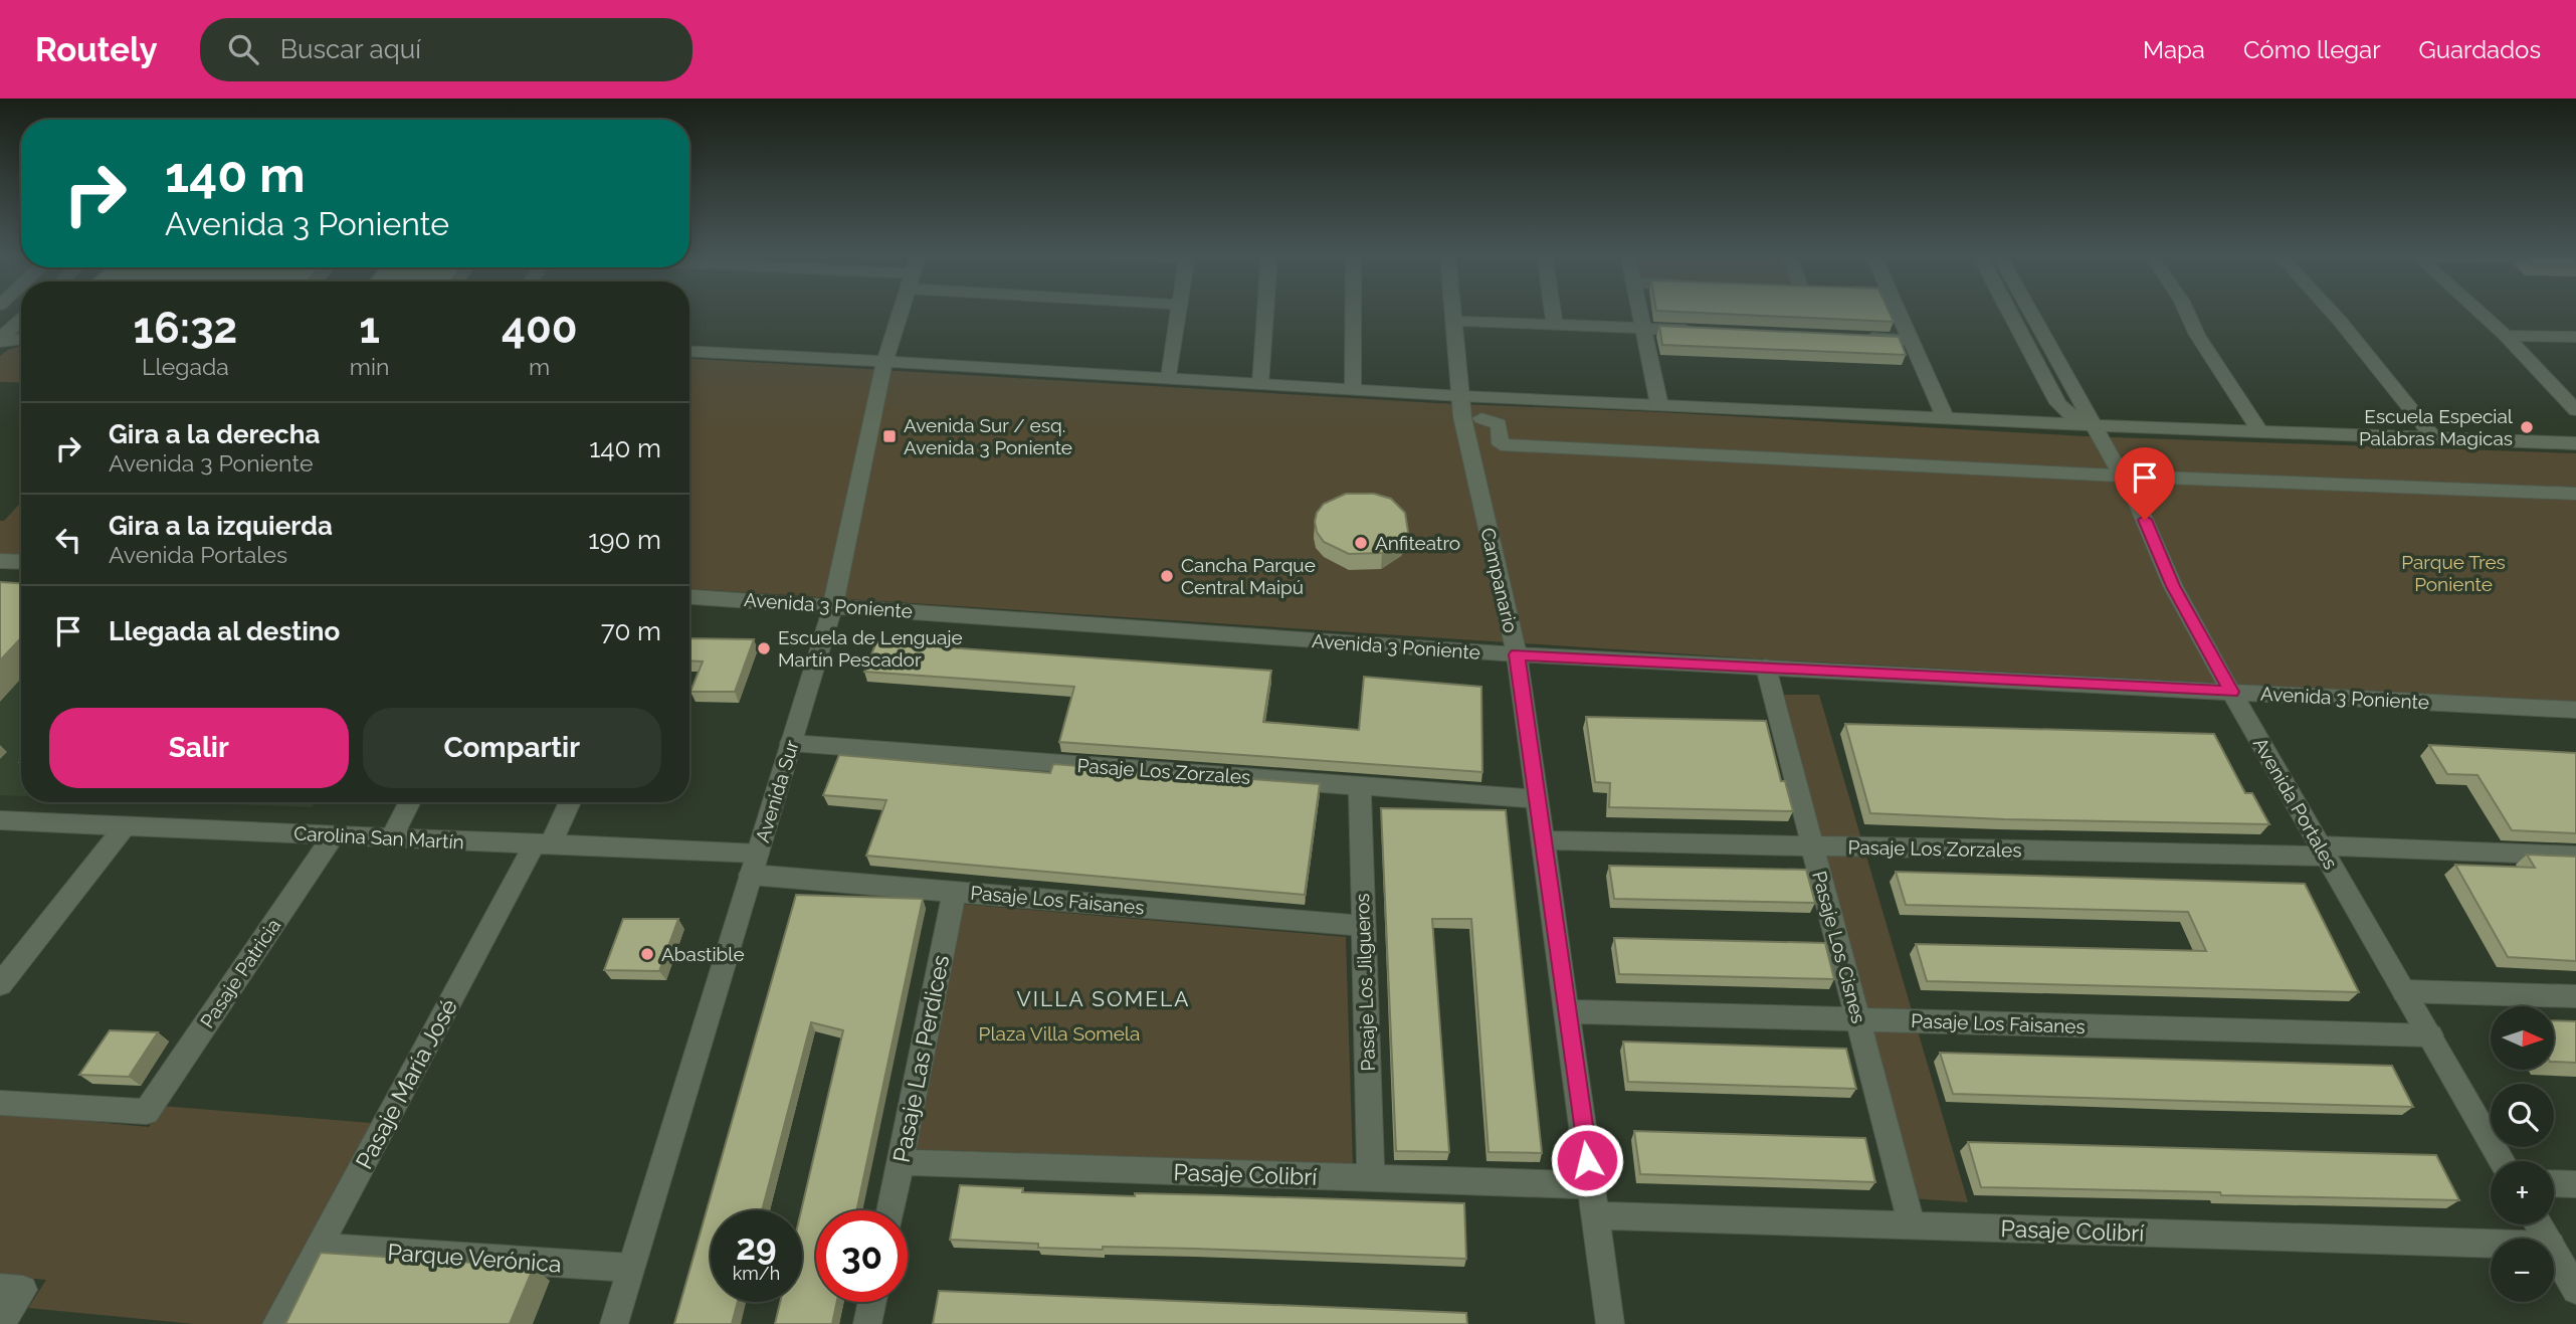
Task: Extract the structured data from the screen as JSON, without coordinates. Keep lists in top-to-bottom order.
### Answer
{
  "streets": {
    "street": [
      "Campanario",
      "Avenida 3 Poniente",
      "Pasaje Los Zorzales",
      "Avenida Sur",
      "Avenida Portales",
      "Carolina San Martín",
      "Pasaje Los Faisanes",
      "Pasaje Los Cisnes",
      "Pasaje Patricia",
      "Pasaje Los Jilgueros",
      "Pasaje Las Perdices",
      "Pasaje María José",
      "Pasaje Colibrí",
      "Parque Verónica"
    ]
  },
  "crossings": [
    ["Campanario", "Avenida 3 Poniente"],
    ["Campanario", "Pasaje Los Zorzales"],
    ["Campanario", "Pasaje Los Faisanes"],
    ["Campanario", "Pasaje Colibrí"],
    ["Avenida 3 Poniente", "Avenida Sur"],
    ["Avenida 3 Poniente", "Avenida Portales"],
    ["Avenida 3 Poniente", "Pasaje Los Cisnes"],
    ["Pasaje Los Zorzales", "Avenida Sur"],
    ["Pasaje Los Zorzales", "Avenida Portales"],
    ["Pasaje Los Zorzales", "Pasaje Los Cisnes"],
    ["Pasaje Los Zorzales", "Pasaje Los Jilgueros"],
    ["Avenida Sur", "Carolina San Martín"],
    ["Avenida Sur", "Pasaje Los Faisanes"],
    ["Avenida Sur", "Parque Verónica"],
    ["Avenida Portales", "Pasaje Los Faisanes"],
    ["Carolina San Martín", "Pasaje Los Faisanes"],
    ["Carolina San Martín", "Pasaje Patricia"],
    ["Carolina San Martín", "Pasaje María José"],
    ["Pasaje Los Faisanes", "Pasaje Los Cisnes"],
    ["Pasaje Los Faisanes", "Pasaje Los Jilgueros"],
    ["Pasaje Los Faisanes", "Pasaje Las Perdices"],
    ["Pasaje Los Cisnes", "Pasaje Colibrí"],
    ["Pasaje Los Jilgueros", "Pasaje Colibrí"],
    ["Pasaje Las Perdices", "Pasaje Colibrí"],
    ["Pasaje María José", "Parque Verónica"]
  ],
  "districts": ["VILLA SOMELA"],
  "parks": ["Parque Tres Poniente", "Plaza Villa Somela"],
  "places": {
    "other": [
      "Escuela Especial Palabras Magicas",
      "Anfiteatro",
      "Cancha Parque Central Maipú",
      "Escuela de Lenguaje Martín Pescador",
      "Abastible"
    ],
    "transit": ["Avenida Sur / esq. Avenida 3 Poniente"]
  },
  "north": "right",
  "page": {
    "header": "Routely",
    "search": "Buscar aquí",
    "nav": ["Mapa", "Cómo llegar", "Guardados"],
    "turn": ["140 m", "Avenida 3 Poniente"],
    "eta": [
      "16:32",
      "Llegada",
      "1",
      "min",
      "400",
      "m"
    ],
    "list": [
      {
        "name": "Gira a la derecha",
        "note": "Avenida 3 Poniente",
        "value": "140 m"
      },
      {
        "name": "Gira a la izquierda",
        "note": "Avenida Portales",
        "value": "190 m"
      },
      {
        "name": "Llegada al destino",
        "value": "70 m"
      }
    ],
    "buttons": ["Salir", "Compartir"],
    "map_buttons": ["+", "−"],
    "speed": "29 km/h",
    "limit": "30"
  }
}
